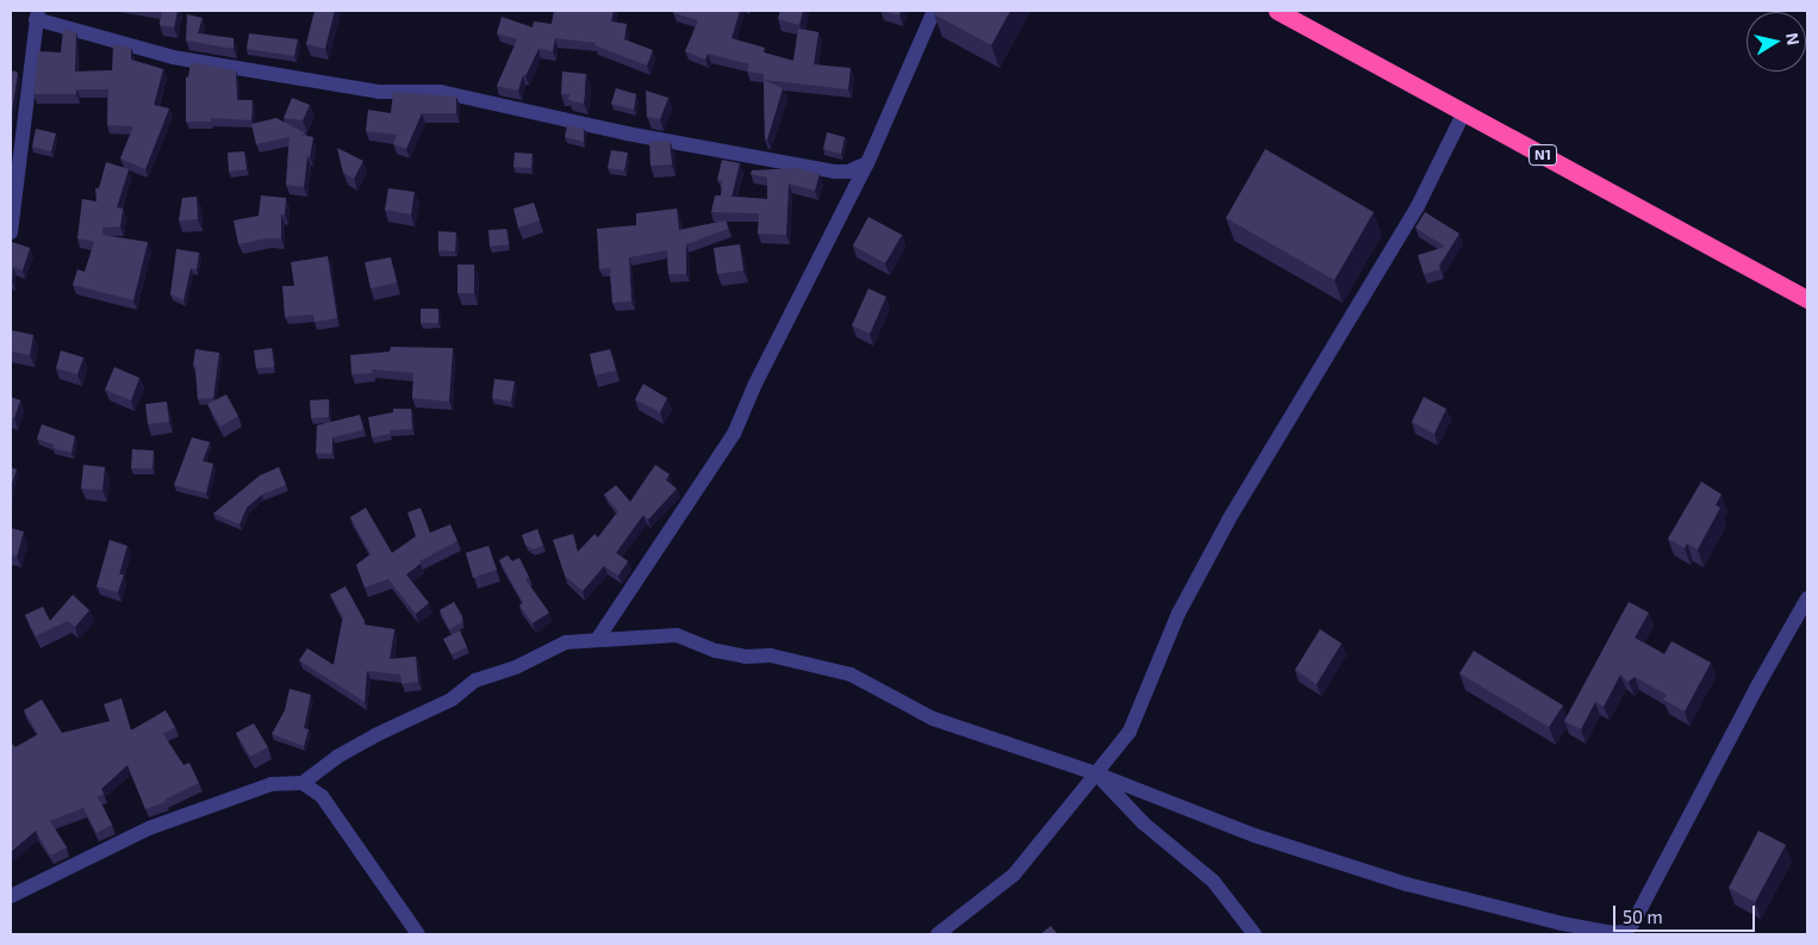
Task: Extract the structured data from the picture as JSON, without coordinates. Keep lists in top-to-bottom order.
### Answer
{
  "streets": {
    "highway": ["N1"]
  },
  "scale_bar": "50 m",
  "north": "right"
}
